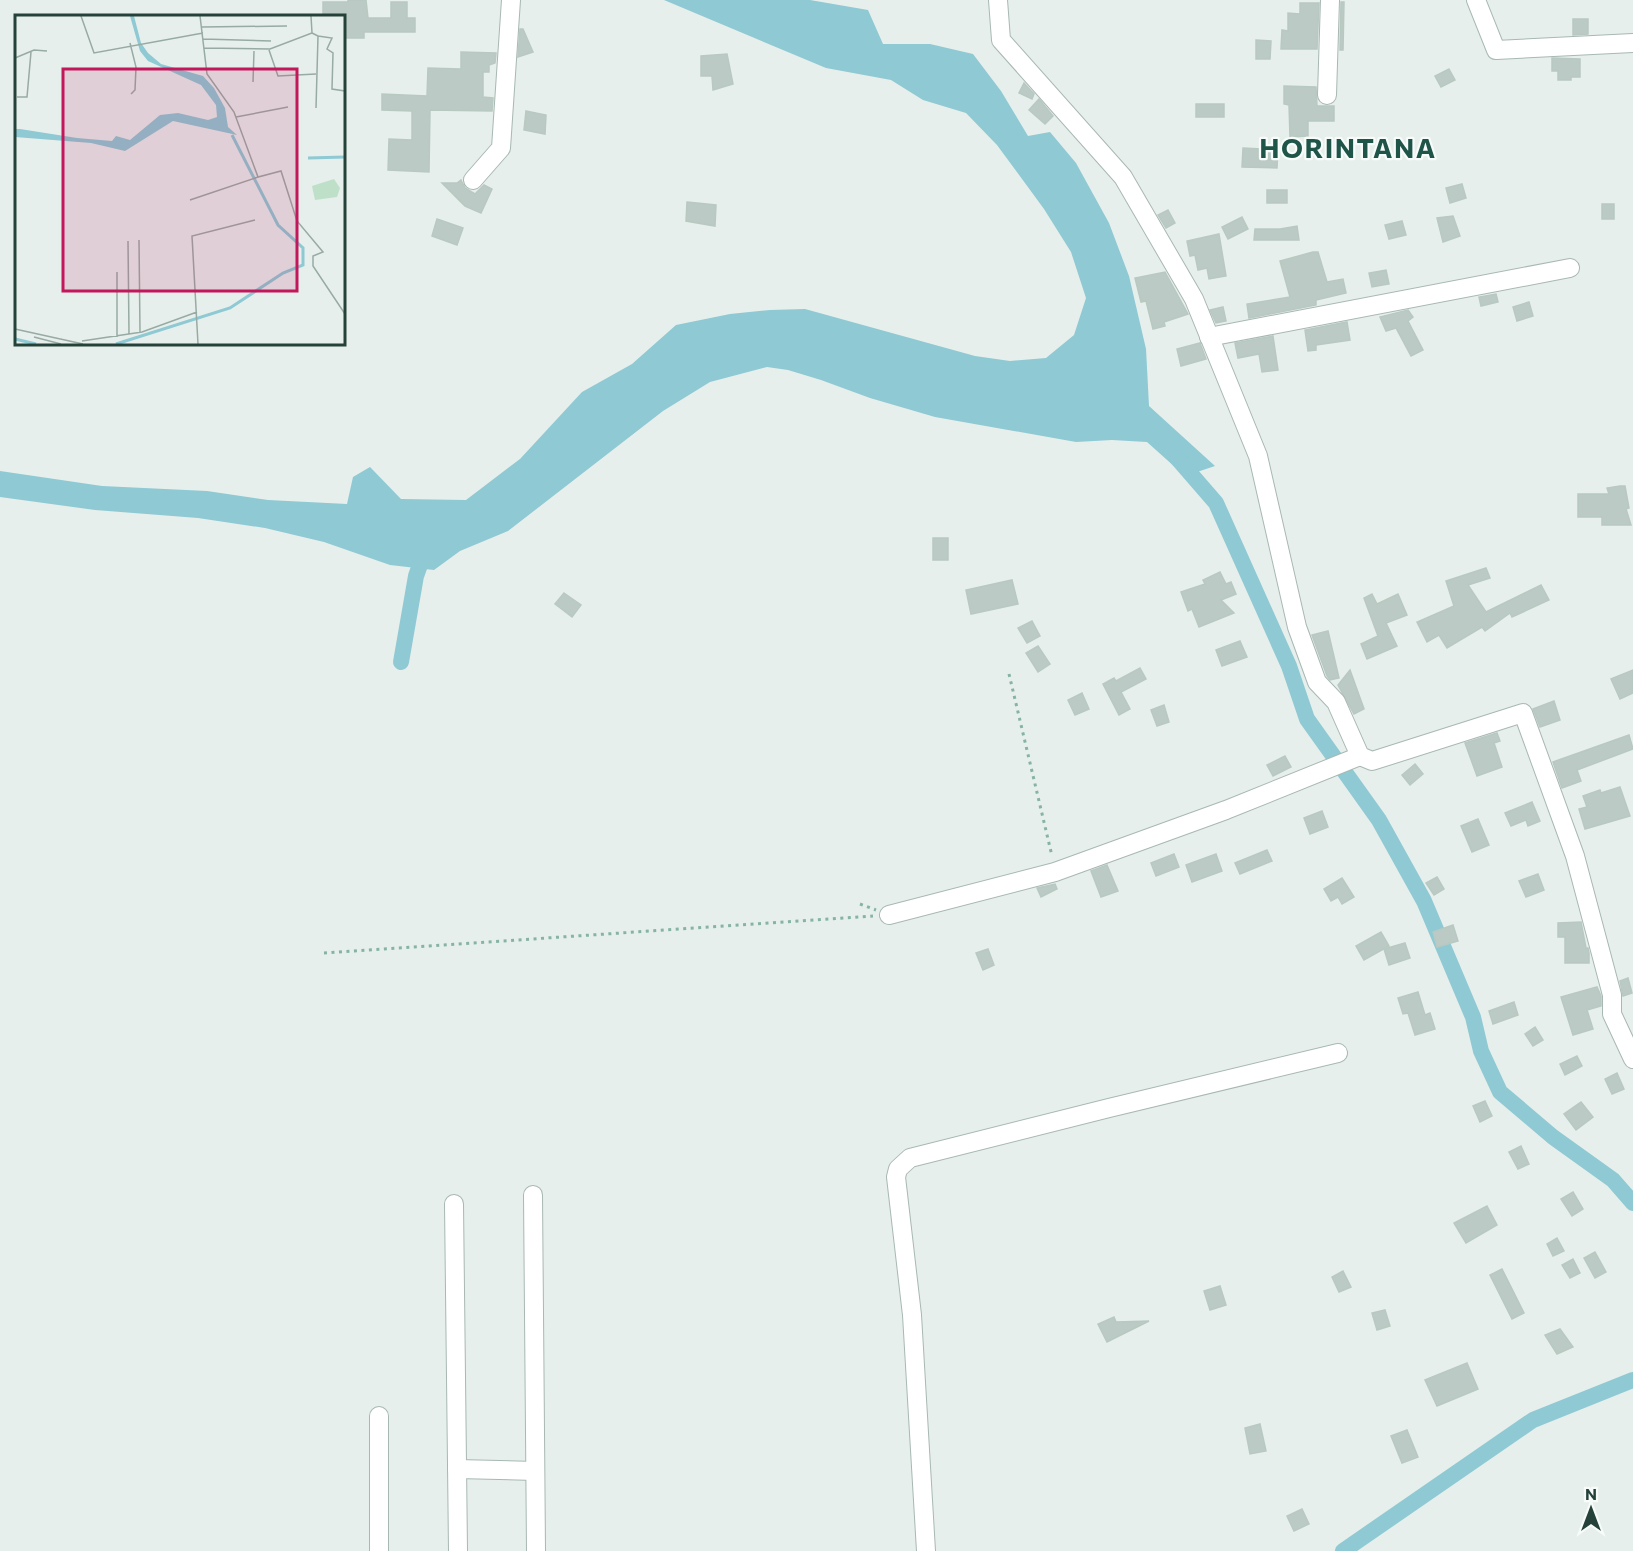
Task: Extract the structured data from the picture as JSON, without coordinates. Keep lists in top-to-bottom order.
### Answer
{
  "districts": ["HORINTANA"],
  "north": "top"
}
